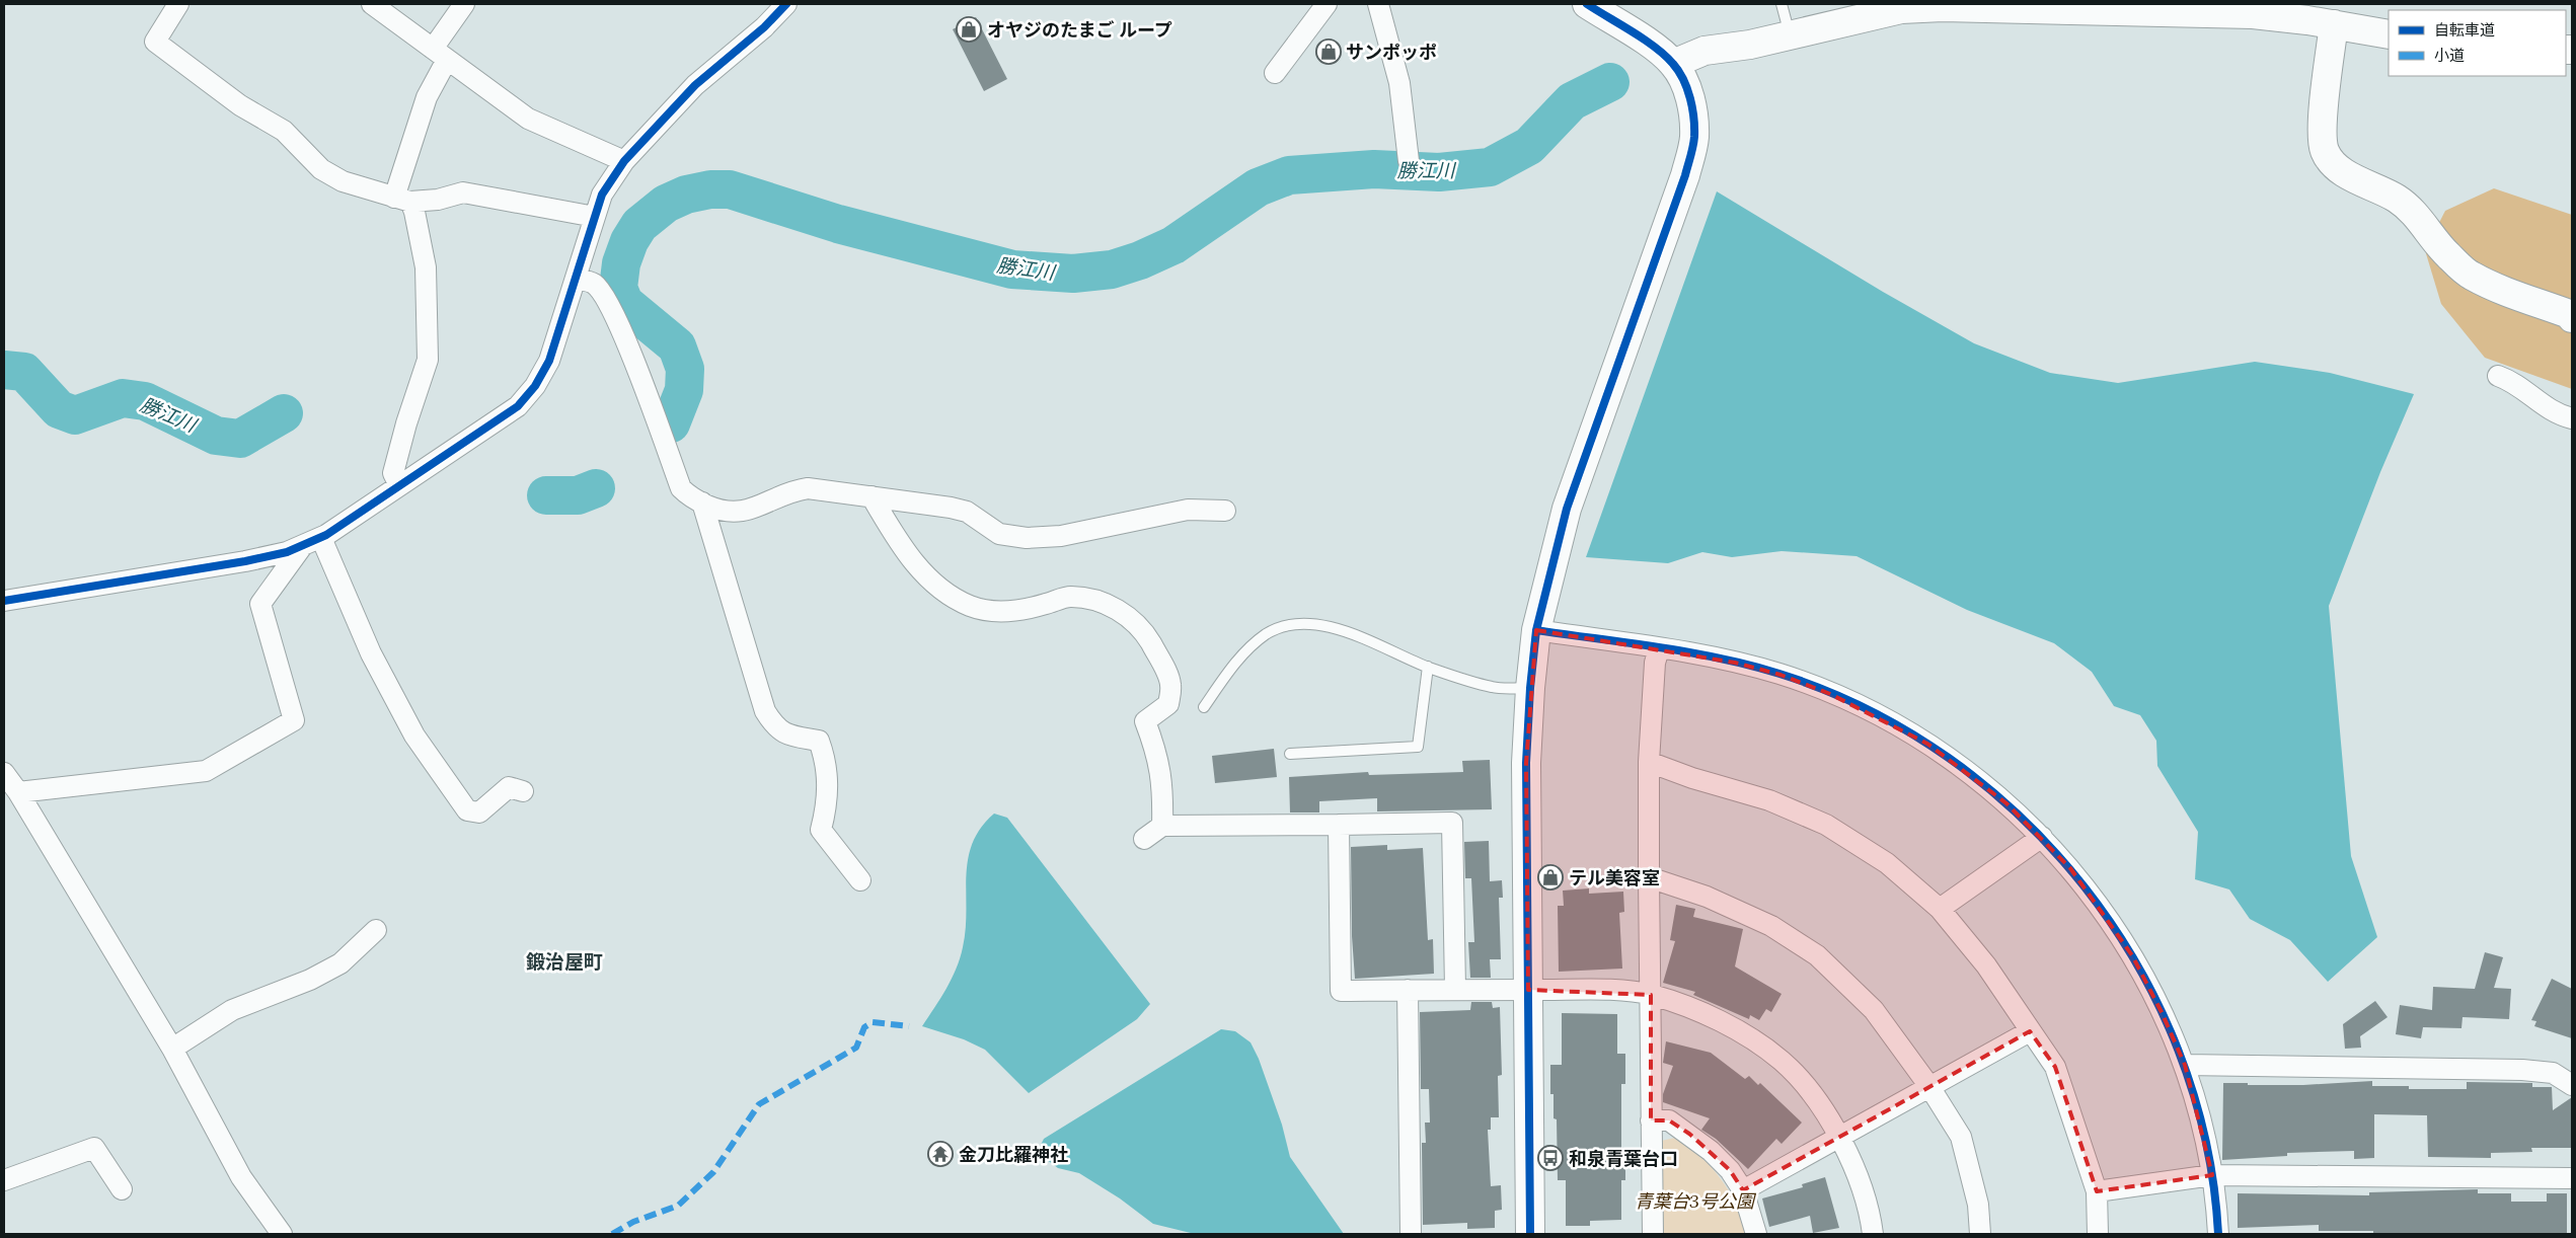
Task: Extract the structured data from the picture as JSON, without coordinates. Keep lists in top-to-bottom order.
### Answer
{
  "districts": ["鍛治屋町"],
  "water": ["勝江川"],
  "parks": ["青葉台3号公園"],
  "places": {
    "shop": ["オヤジのたまご ループ", "サンポッポ", "テル美容室"],
    "temple": ["金刀比羅神社"],
    "bus stop": ["和泉青葉台口"]
  },
  "legend": ["自転車道", "小道"]
}
